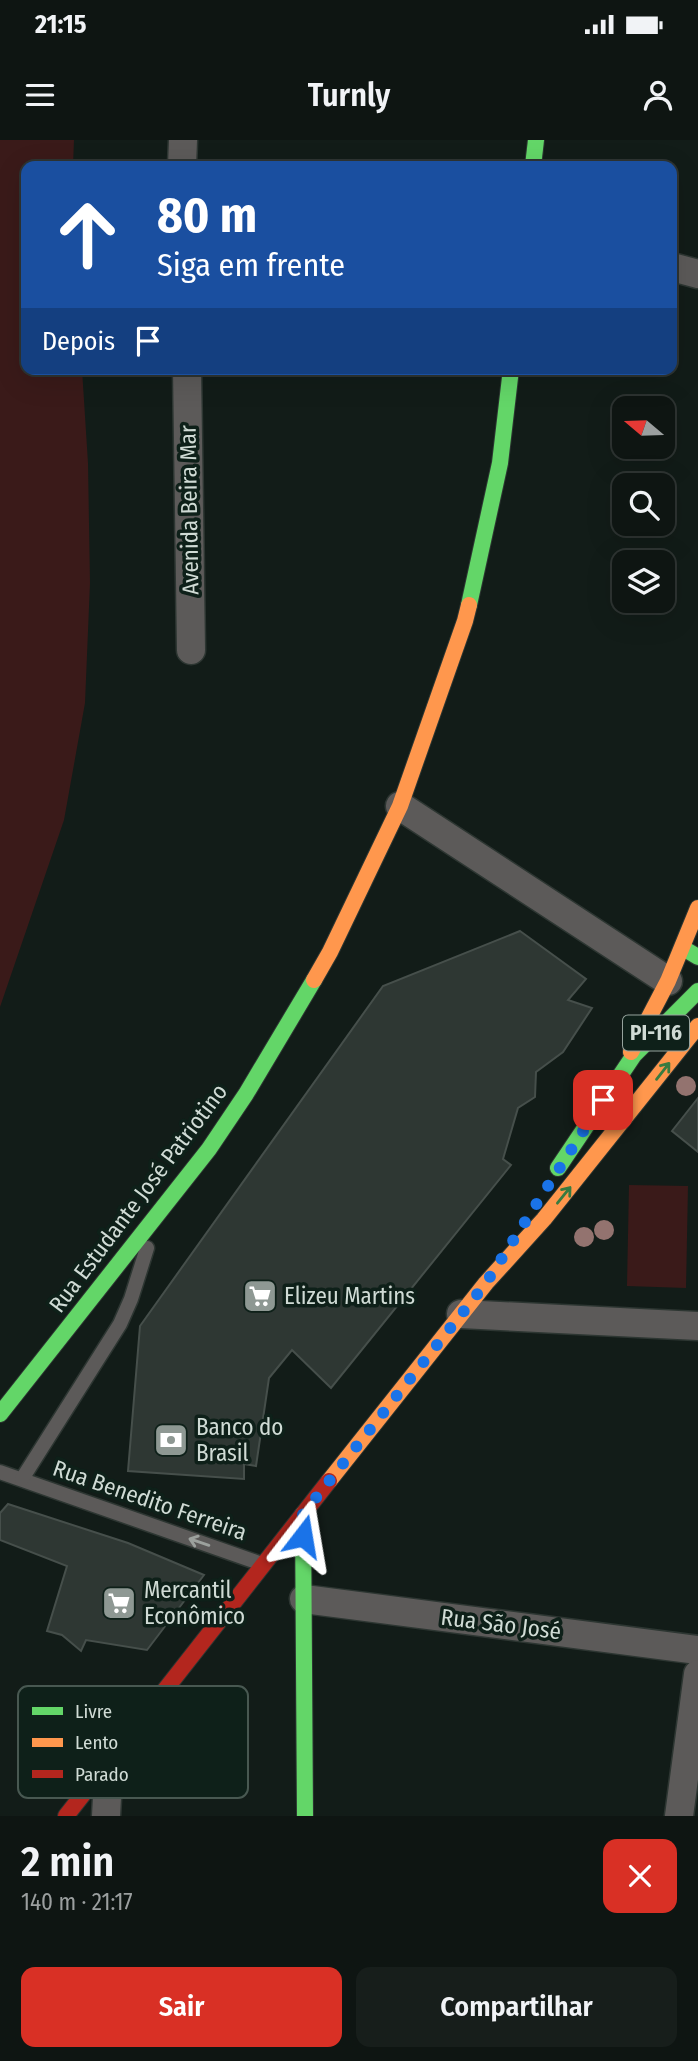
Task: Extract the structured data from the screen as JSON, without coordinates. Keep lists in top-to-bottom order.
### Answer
{
  "streets": {
    "street": [
      "Avenida Beira Mar",
      "PI-116",
      "Rua Estudante José Patriotino",
      "Rua São José"
    ],
    "lane": ["Rua Benedito Ferreira"]
  },
  "crossings": [
    ["PI-116", "Rua Benedito Ferreira"]
  ],
  "one_way": ["Rua Benedito Ferreira"],
  "places": {
    "supermarket": ["Elizeu Martins", "Mercantil Econômico"],
    "bank": ["Banco do Brasil"]
  },
  "legend": ["Livre", "Lento", "Parado"],
  "north": "left",
  "page": {
    "status": "21:15",
    "header": "Turnly",
    "turn": ["80 m", "Siga em frente"],
    "then": "Depois",
    "heading": ["2 min", "140 m · 21:17"],
    "buttons": ["Sair", "Compartilhar"]
  }
}
